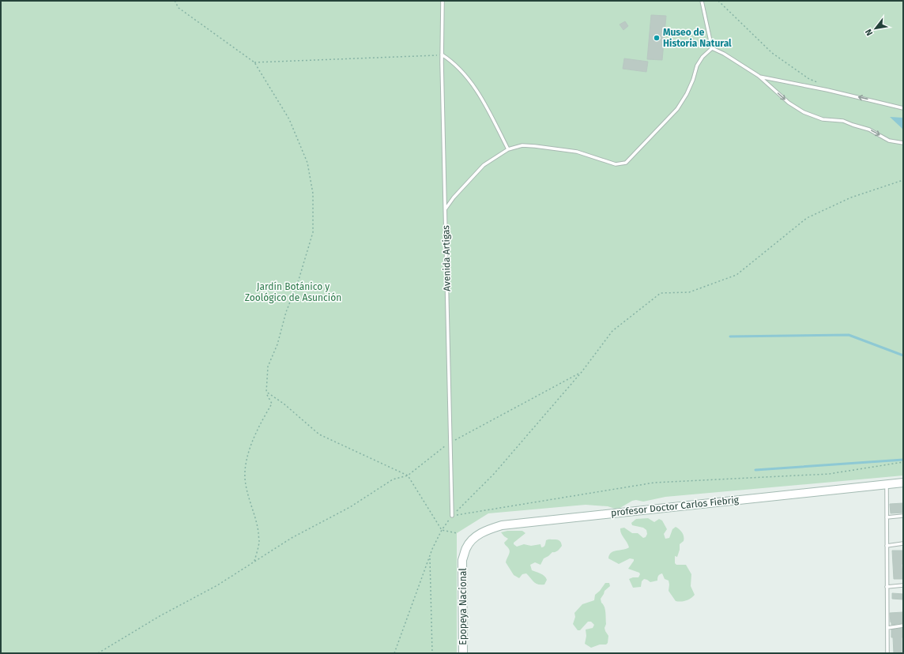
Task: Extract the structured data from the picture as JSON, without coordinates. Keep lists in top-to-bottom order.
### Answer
{
  "streets": {
    "street": ["profesor Doctor Carlos Fiebrig", "Epopeya Nacional"],
    "lane": ["Avenida Artigas"]
  },
  "crossings": [
    ["profesor Doctor Carlos Fiebrig", "Epopeya Nacional"]
  ],
  "parks": ["Jardín Botánico y Zoológico de Asunción"],
  "places": ["Museo de Historia Natural"],
  "north": "bottom left"
}
